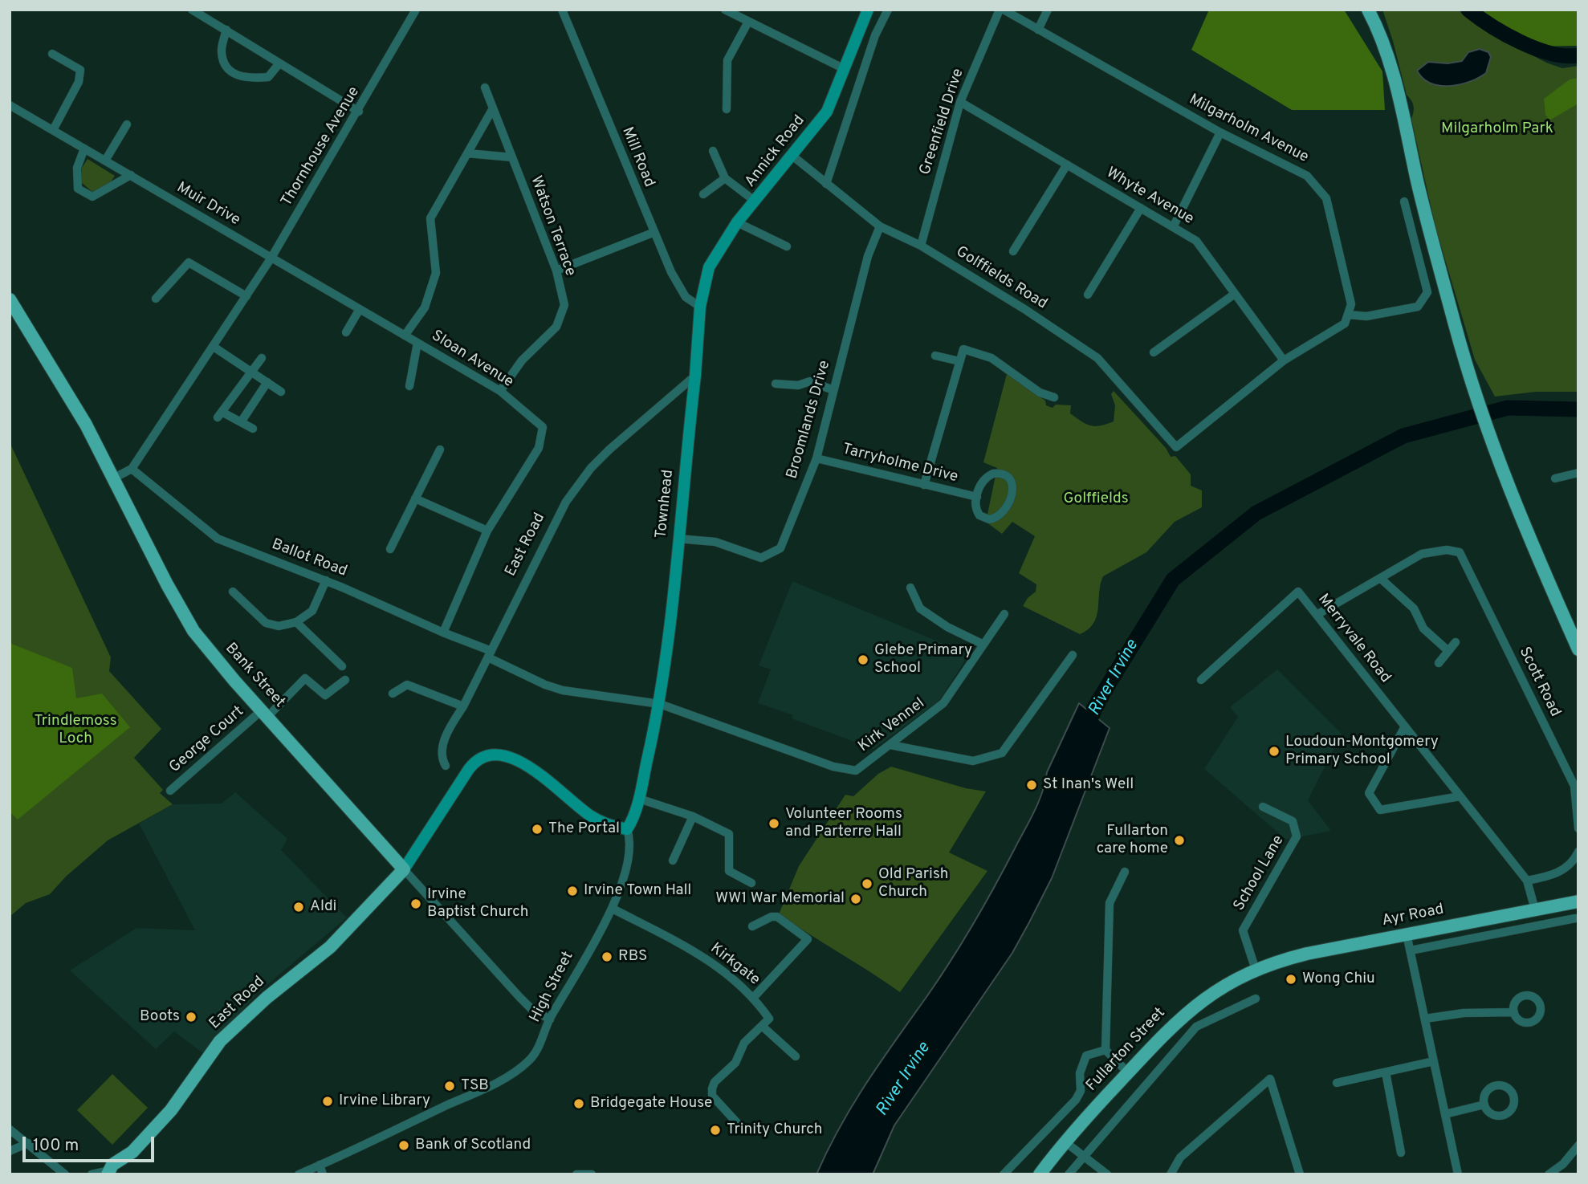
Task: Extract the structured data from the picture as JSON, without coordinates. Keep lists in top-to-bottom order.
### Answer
{
  "streets": {
    "main road": [
      "Annick Road",
      "Townhead",
      "East Road",
      "Bank Street",
      "Ayr Road",
      "High Street",
      "Fullarton Street"
    ],
    "street": [
      "Greenfield Drive",
      "Milgarholm Avenue",
      "Thornhouse Avenue",
      "Mill Road",
      "Whyte Avenue",
      "Muir Drive",
      "Watson Terrace",
      "Golffields Road",
      "Sloan Avenue",
      "Broomlands Drive",
      "Tarryholme Drive",
      "Ballot Road",
      "Merryvale Road",
      "Scott Road",
      "Kirk Vennel",
      "George Court",
      "School Lane",
      "Kirkgate"
    ]
  },
  "crossings": [
    ["Greenfield Drive", "Milgarholm Avenue"],
    ["Greenfield Drive", "Whyte Avenue"],
    ["Greenfield Drive", "Golffields Road"],
    ["Thornhouse Avenue", "Muir Drive"],
    ["Thornhouse Avenue", "Sloan Avenue"],
    ["Thornhouse Avenue", "Ballot Road"],
    ["Thornhouse Avenue", "Bank Street"],
    ["Annick Road", "Mill Road"],
    ["Annick Road", "Golffields Road"],
    ["Annick Road", "Townhead"],
    ["Mill Road", "Townhead"],
    ["Whyte Avenue", "Golffields Road"],
    ["Muir Drive", "Sloan Avenue"],
    ["Watson Terrace", "Sloan Avenue"],
    ["Golffields Road", "Broomlands Drive"],
    ["Sloan Avenue", "Ballot Road"],
    ["Broomlands Drive", "Tarryholme Drive"],
    ["Broomlands Drive", "Townhead"],
    ["Townhead", "East Road"],
    ["Townhead", "Kirk Vennel"],
    ["Townhead", "High Street"],
    ["East Road", "Ballot Road"],
    ["East Road", "Bank Street"],
    ["East Road", "Kirk Vennel"],
    ["Ballot Road", "Kirk Vennel"],
    ["Merryvale Road", "Ayr Road"],
    ["Bank Street", "George Court"],
    ["Bank Street", "High Street"],
    ["Kirk Vennel", "High Street"],
    ["School Lane", "Ayr Road"],
    ["School Lane", "Fullarton Street"],
    ["Ayr Road", "Fullarton Street"],
    ["Kirkgate", "High Street"]
  ],
  "water": ["River Irvine"],
  "parks": ["Milgarholm Park", "Golffields", "Trindlemoss Loch"],
  "places": [
    "Glebe Primary School",
    "Loudoun-Montgomery Primary School",
    "St Inan's Well",
    "Volunteer Rooms and Parterre Hall",
    "The Portal",
    "Fullarton care home",
    "Old Parish Church",
    "Irvine Town Hall",
    "WW1 War Memorial",
    "Irvine Baptist Church",
    "Aldi",
    "RBS",
    "Wong Chiu",
    "Boots",
    "TSB",
    "Irvine Library",
    "Bridgegate House",
    "Trinity Church",
    "Bank of Scotland"
  ],
  "scale_bar": "100 m"
}
